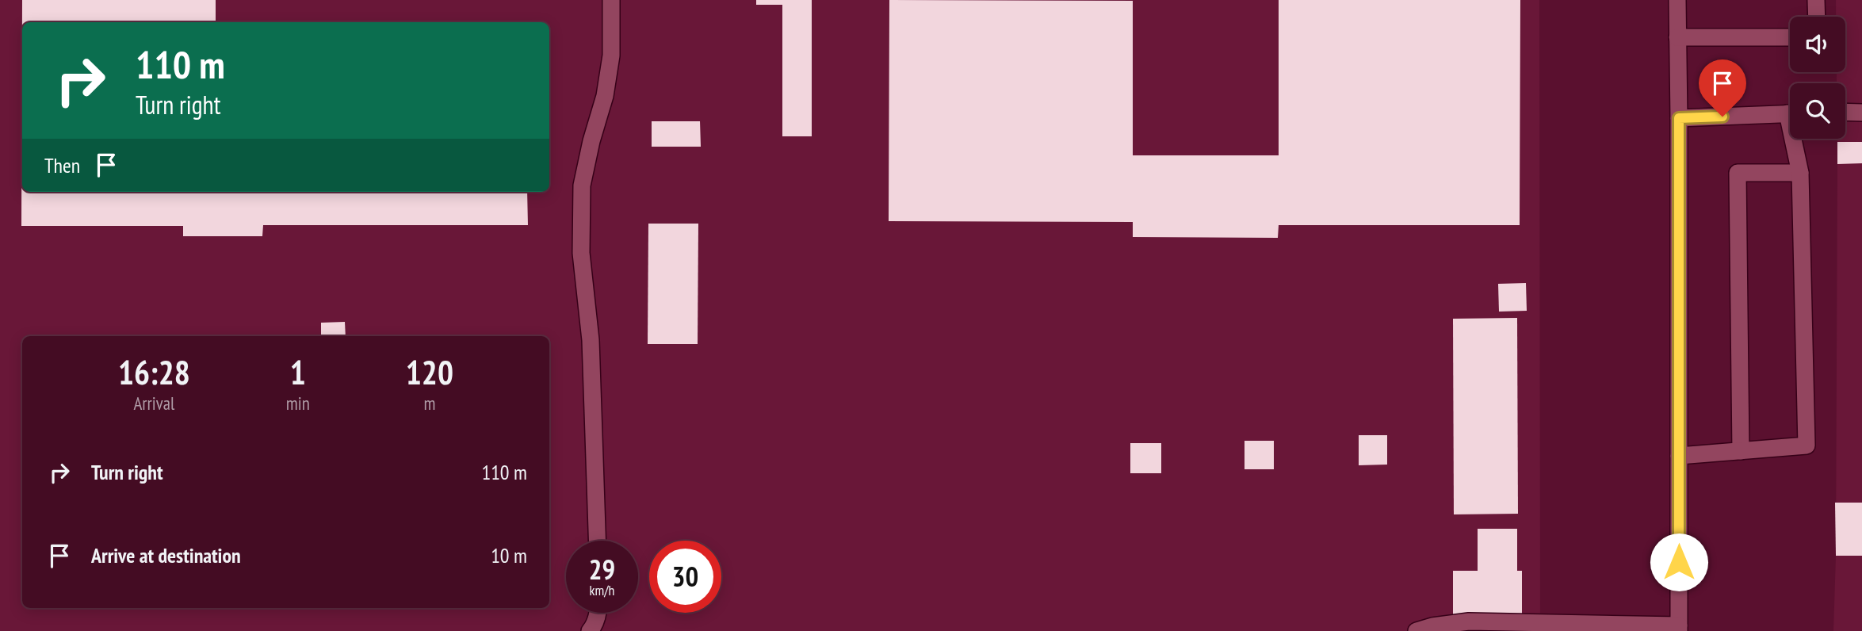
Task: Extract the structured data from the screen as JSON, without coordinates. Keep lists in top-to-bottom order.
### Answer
{
  "page": {
    "turn": ["110 m", "Turn right"],
    "then": "Then",
    "eta": [
      "16:28",
      "Arrival",
      "1",
      "min",
      "120",
      "m"
    ],
    "list": [
      {
        "name": "Turn right",
        "value": "110 m"
      },
      {
        "name": "Arrive at destination",
        "value": "10 m"
      }
    ],
    "speed": "29 km/h",
    "limit": "30"
  }
}
